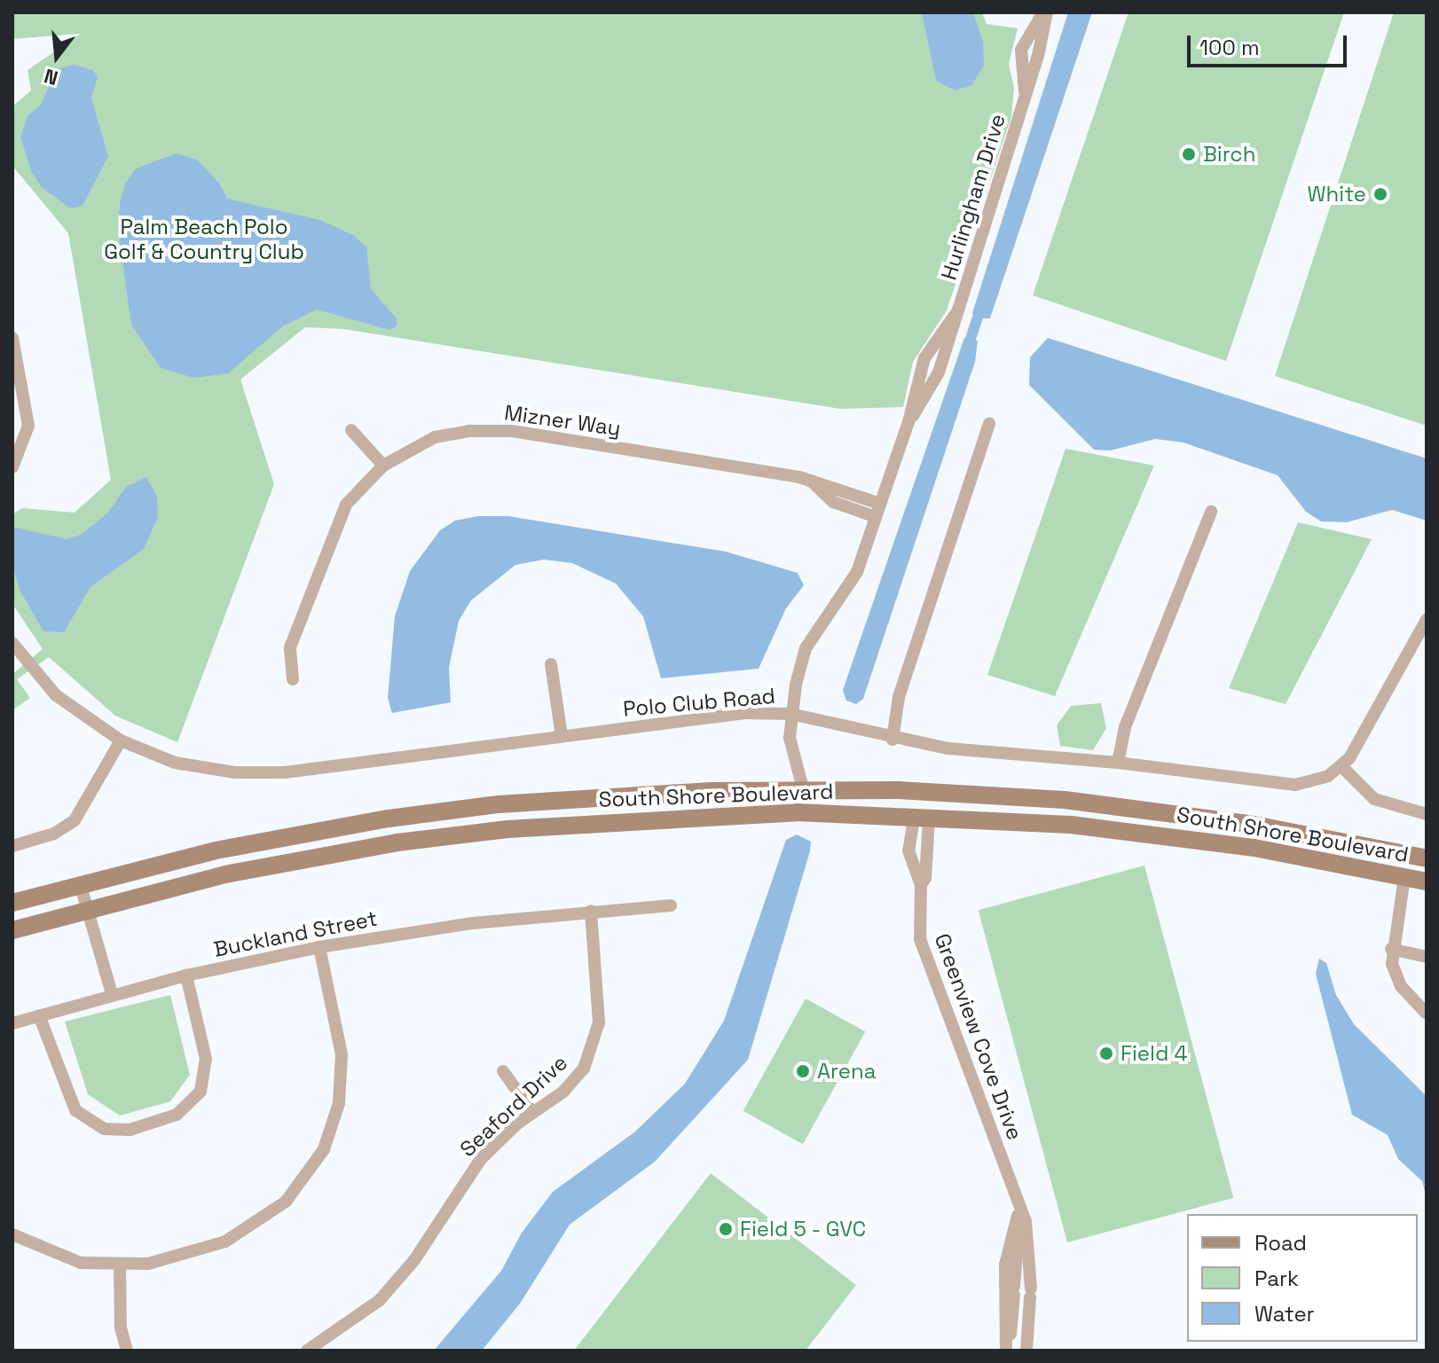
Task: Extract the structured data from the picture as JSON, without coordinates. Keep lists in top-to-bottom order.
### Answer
{
  "streets": {
    "street": [
      "Hurlingham Drive",
      "Mizner Way",
      "Polo Club Road",
      "South Shore Boulevard",
      "Buckland Street",
      "Greenview Cove Drive",
      "Seaford Drive"
    ]
  },
  "crossings": [
    ["Hurlingham Drive", "Mizner Way"],
    ["Hurlingham Drive", "Polo Club Road"],
    ["Hurlingham Drive", "South Shore Boulevard"],
    ["South Shore Boulevard", "Greenview Cove Drive"],
    ["Buckland Street", "Seaford Drive"]
  ],
  "parks": ["Palm Beach Polo Golf & Country Club"],
  "places": [
    "Birch",
    "White",
    "Field 4",
    "Arena",
    "Field 5 - GVC"
  ],
  "legend": ["Road", "Park", "Water"],
  "scale_bar": "100 m",
  "north": "bottom"
}
